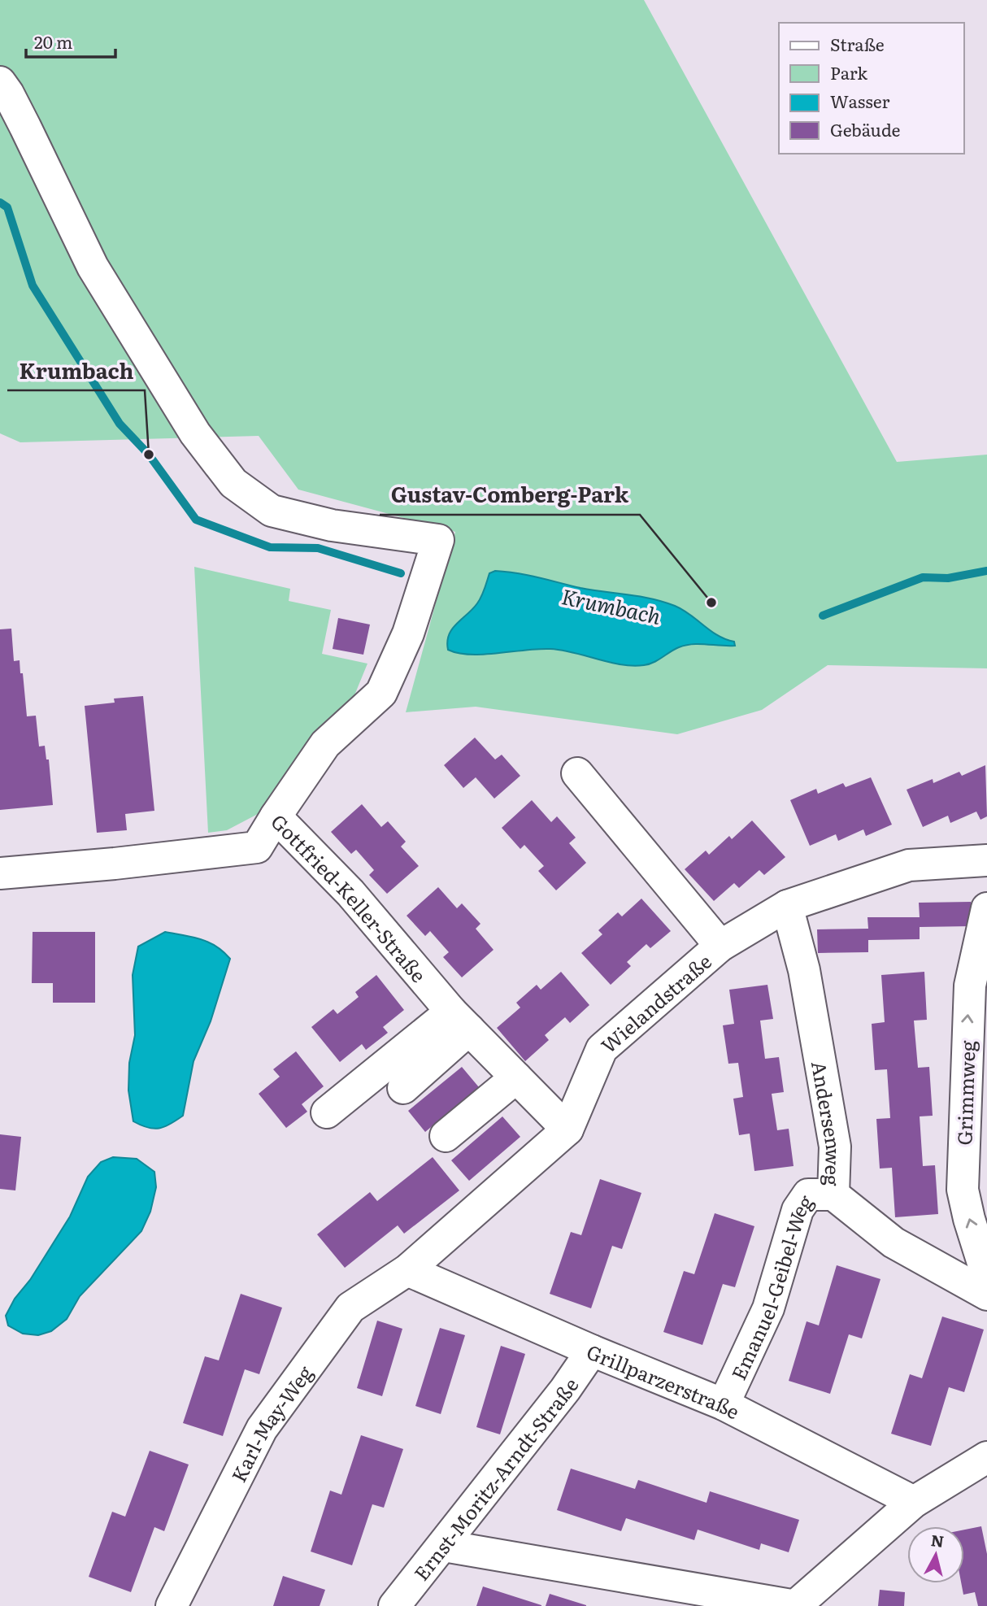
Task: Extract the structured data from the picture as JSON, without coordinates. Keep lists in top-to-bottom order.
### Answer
{
  "streets": {
    "street": [
      "Gottfried-Keller-Straße",
      "Wielandstraße",
      "Grimmweg",
      "Andersenweg",
      "Emanuel-Geibel-Weg",
      "Grillparzerstraße",
      "Karl-May-Weg",
      "Ernst-Moritz-Arndt-Straße"
    ]
  },
  "crossings": [
    ["Gottfried-Keller-Straße", "Wielandstraße"],
    ["Wielandstraße", "Andersenweg"],
    ["Wielandstraße", "Grillparzerstraße"],
    ["Wielandstraße", "Karl-May-Weg"],
    ["Andersenweg", "Emanuel-Geibel-Weg"],
    ["Emanuel-Geibel-Weg", "Grillparzerstraße"],
    ["Grillparzerstraße", "Karl-May-Weg"],
    ["Grillparzerstraße", "Ernst-Moritz-Arndt-Straße"]
  ],
  "one_way": ["Grimmweg"],
  "water": ["Krumbach"],
  "places": ["Krumbach", "Gustav-Comberg-Park"],
  "legend": [
    "Straße",
    "Park",
    "Wasser",
    "Gebäude"
  ],
  "scale_bar": "20 m",
  "north": "top"
}
